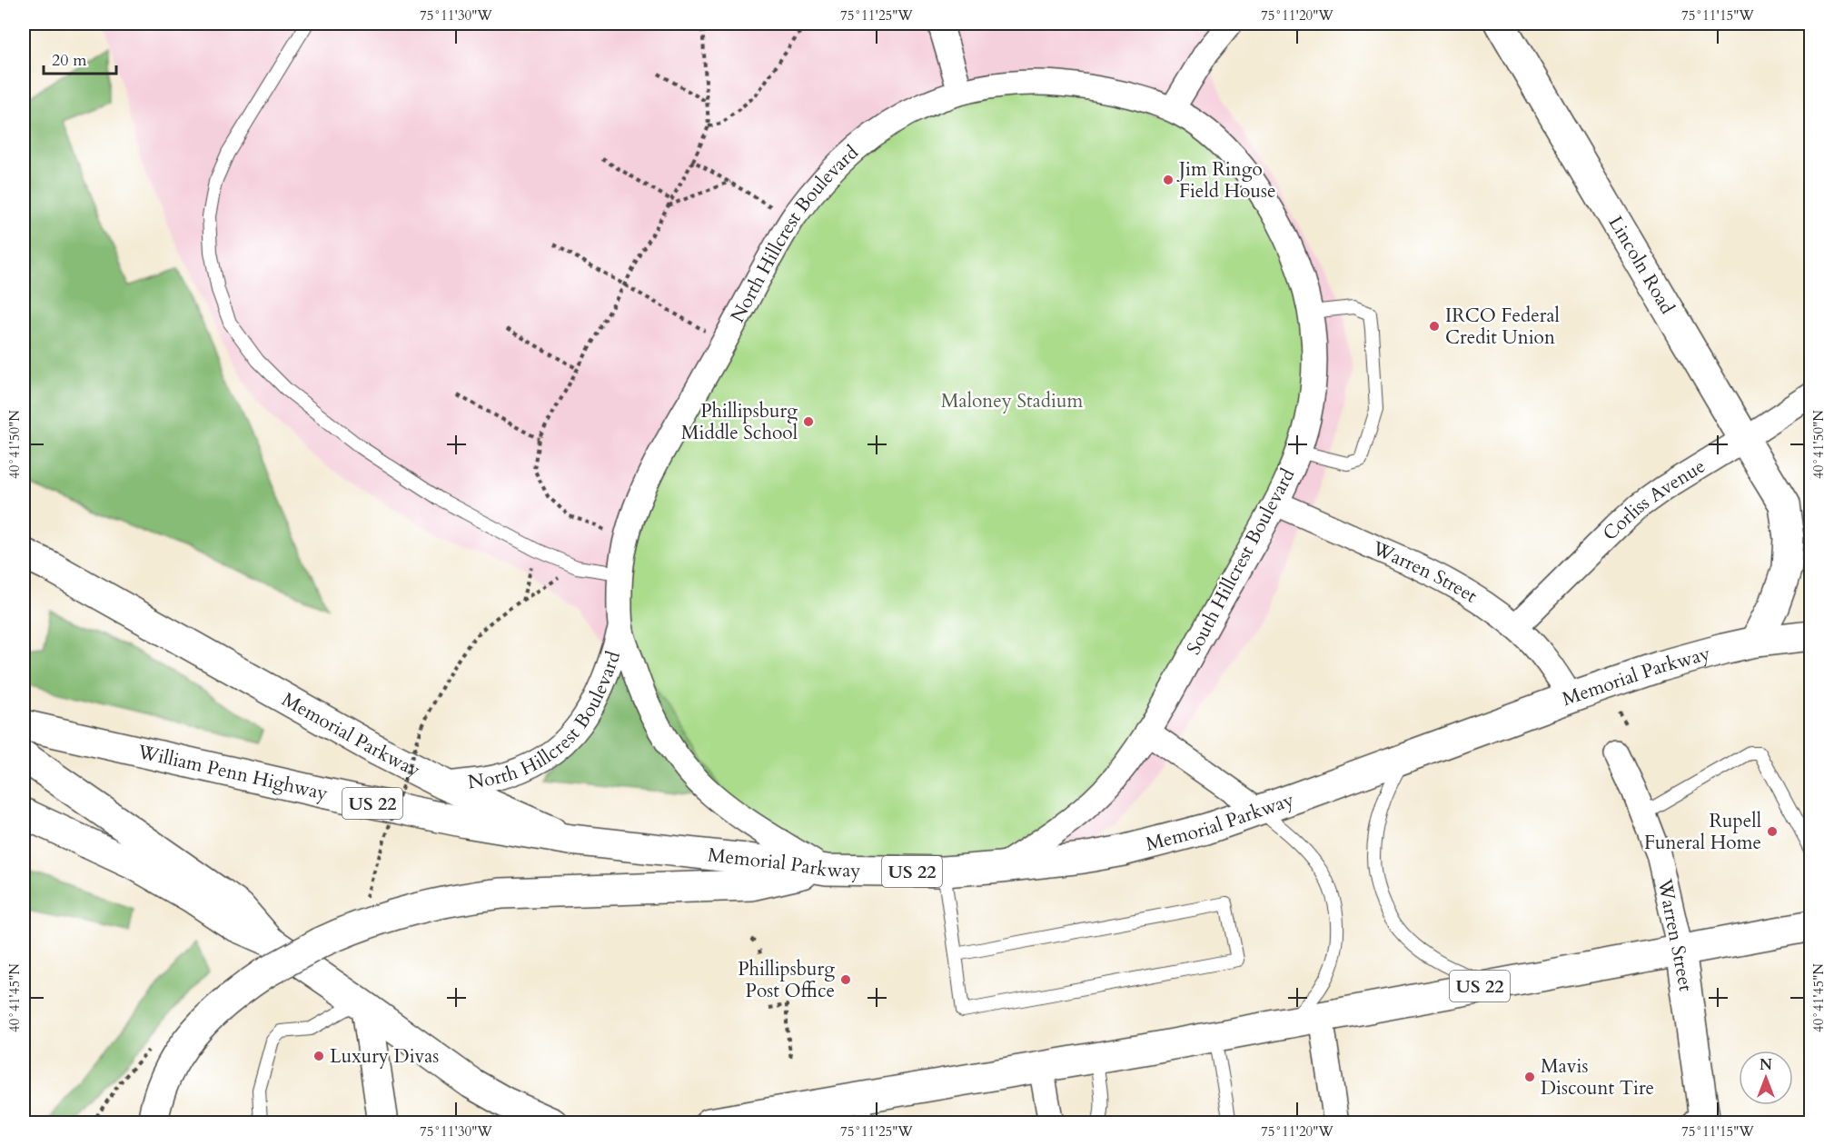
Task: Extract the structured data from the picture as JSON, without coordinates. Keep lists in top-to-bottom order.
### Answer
{
  "streets": {
    "main road": [
      "Lincoln Road",
      "Warren Street",
      "Memorial Parkway",
      "William Penn Highway",
      "US 22"
    ],
    "street": ["North Hillcrest Boulevard", "Corliss Avenue", "South Hillcrest Boulevard"]
  },
  "crossings": [
    ["North Hillcrest Boulevard", "South Hillcrest Boulevard"],
    ["North Hillcrest Boulevard", "Memorial Parkway"],
    ["Lincoln Road", "Corliss Avenue"],
    ["Lincoln Road", "Memorial Parkway"],
    ["Corliss Avenue", "Warren Street"],
    ["South Hillcrest Boulevard", "Warren Street"],
    ["South Hillcrest Boulevard", "Memorial Parkway"],
    ["Warren Street", "Memorial Parkway"],
    ["Warren Street", "US 22"],
    ["Memorial Parkway", "William Penn Highway"]
  ],
  "parks": ["Maloney Stadium"],
  "places": [
    "Jim Ringo Field House",
    "IRCO Federal Credit Union",
    "Phillipsburg Middle School",
    "Rupell Funeral Home",
    "Phillipsburg Post Office",
    "Luxury Divas",
    "Mavis Discount Tire"
  ],
  "scale_bar": "20 m",
  "north": "top",
  "coordinates": [
    "75°11'30\"W",
    "75°11'25\"W",
    "75°11'20\"W",
    "75°11'15\"W",
    "40°41'50\"N",
    "40°41'45\"N"
  ]
}
